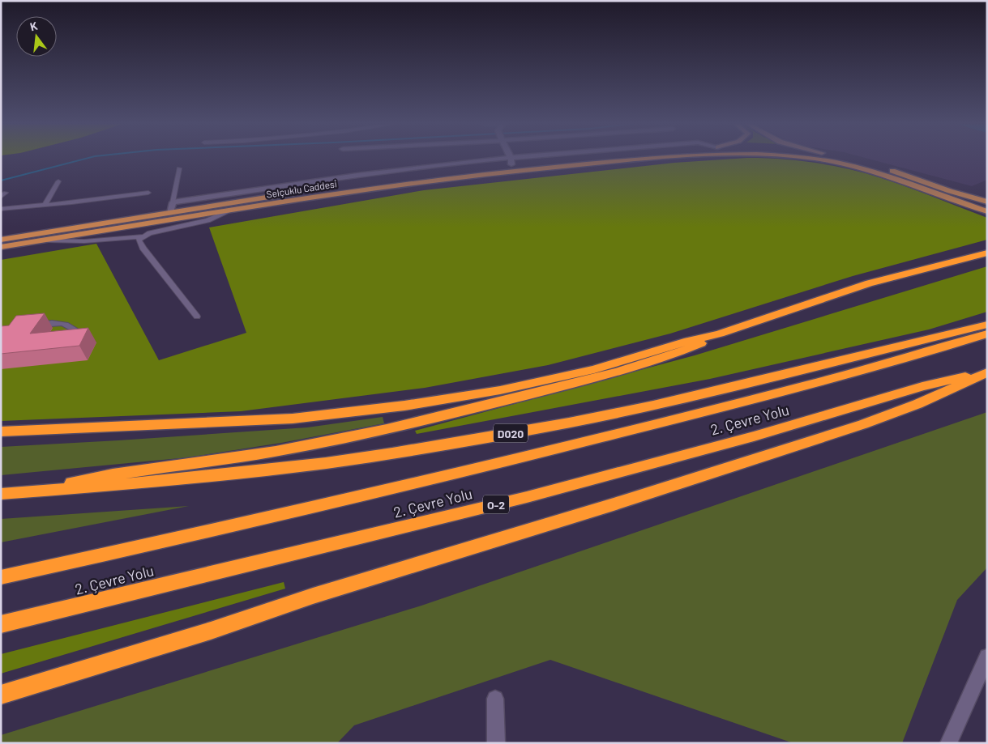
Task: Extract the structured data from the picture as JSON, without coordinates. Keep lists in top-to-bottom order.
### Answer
{
  "streets": {
    "highway": ["2. Çevre Yolu", "D020", "O-2"],
    "main road": ["Selçuklu Caddesi"]
  },
  "north": "top"
}
